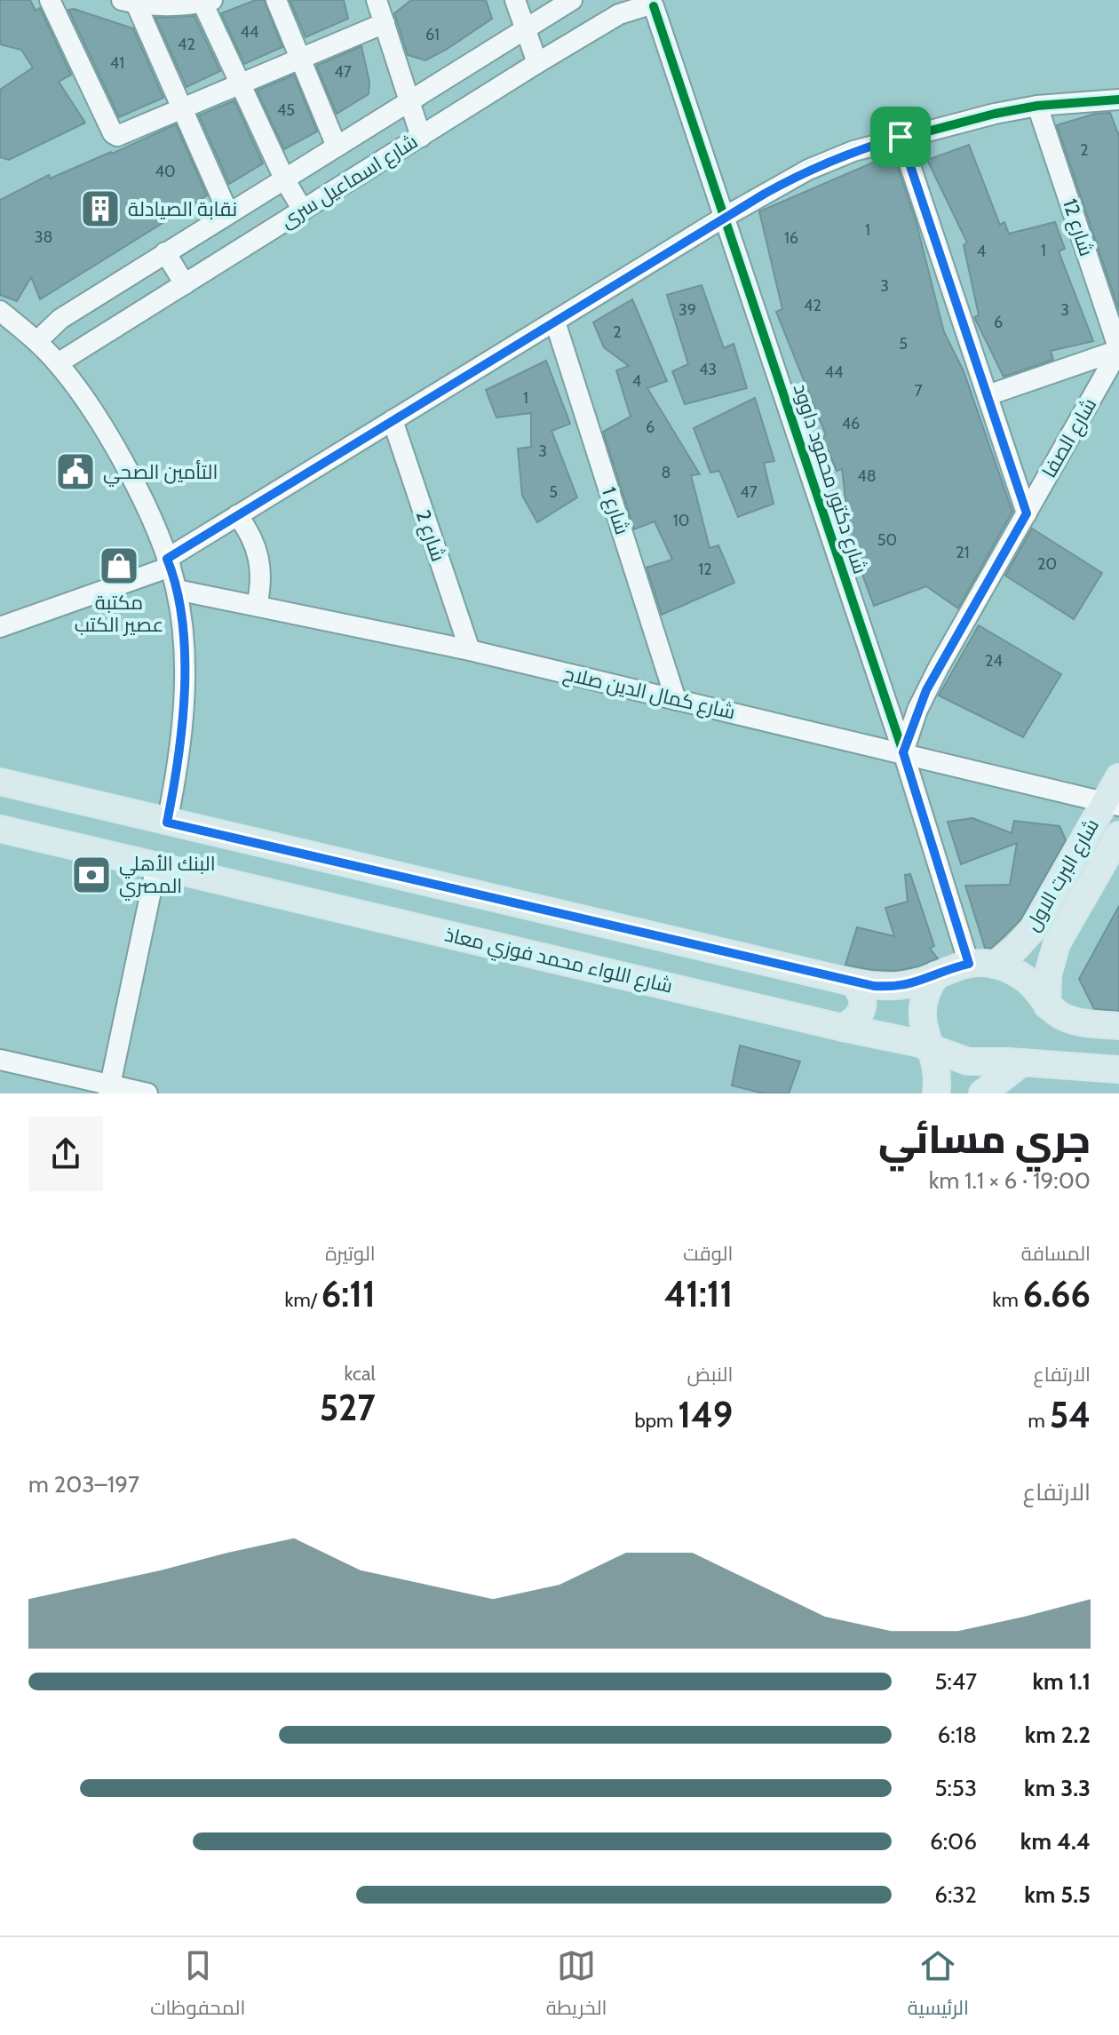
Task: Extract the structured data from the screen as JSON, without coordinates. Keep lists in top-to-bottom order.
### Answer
{
  "streets": {
    "main road": ["شارع البرت الاول", "شارع اللواء محمد فوزي معاذ"],
    "street": [
      "شارع اسماعيل سرى",
      "شارع 12",
      "شارع الصفا",
      "شارع دكتور محمود داوود",
      "شارع 1",
      "شارع 2",
      "شارع كمال الدين صلاح"
    ]
  },
  "crossings": [
    ["شارع اسماعيل سرى", "شارع دكتور محمود داوود"],
    ["شارع 12", "شارع الصفا"],
    ["شارع الصفا", "شارع دكتور محمود داوود"],
    ["شارع الصفا", "شارع كمال الدين صلاح"],
    ["شارع دكتور محمود داوود", "شارع كمال الدين صلاح"],
    ["شارع 1", "شارع كمال الدين صلاح"],
    ["شارع 2", "شارع كمال الدين صلاح"],
    ["شارع كمال الدين صلاح", "شارع البرت الاول"]
  ],
  "places": {
    "building": ["نقابة الصيادلة"],
    "public building": ["التأمين الصحي"],
    "shop": ["مكتبة عصير الكتب"],
    "bank": ["البنك الأهلي المصري"]
  },
  "house_numbers": [
    "44",
    "61",
    "42",
    "41",
    "47",
    "45",
    "2",
    "40",
    "1",
    "38",
    "16",
    "1",
    "4",
    "3",
    "42",
    "39",
    "3",
    "6",
    "2",
    "5",
    "43",
    "44",
    "4",
    "7",
    "1",
    "46",
    "6",
    "3",
    "8",
    "48",
    "5",
    "47",
    "10",
    "50",
    "21",
    "20",
    "12",
    "24"
  ],
  "page": {
    "heading": ["جري مسائي", "19:00 · 6 × 1.1 km"],
    "stats": [
      ["المسافة", "6.66 km"],
      ["الوقت", "41:11"],
      ["الوتيرة", "6:11 /km"],
      ["الارتفاع", "54 m"],
      ["النبض", "149 bpm"],
      ["kcal", "527"]
    ],
    "chart": ["الارتفاع", "197–203 m"],
    "list": [
      {
        "name": "1.1 km",
        "note": "5:47"
      },
      {
        "name": "2.2 km",
        "note": "6:18"
      },
      {
        "name": "3.3 km",
        "note": "5:53"
      },
      {
        "name": "4.4 km",
        "note": "6:06"
      },
      {
        "name": "5.5 km",
        "note": "6:32"
      }
    ],
    "tabs": ["الرئيسية", "الخريطة", "المحفوظات"]
  }
}
